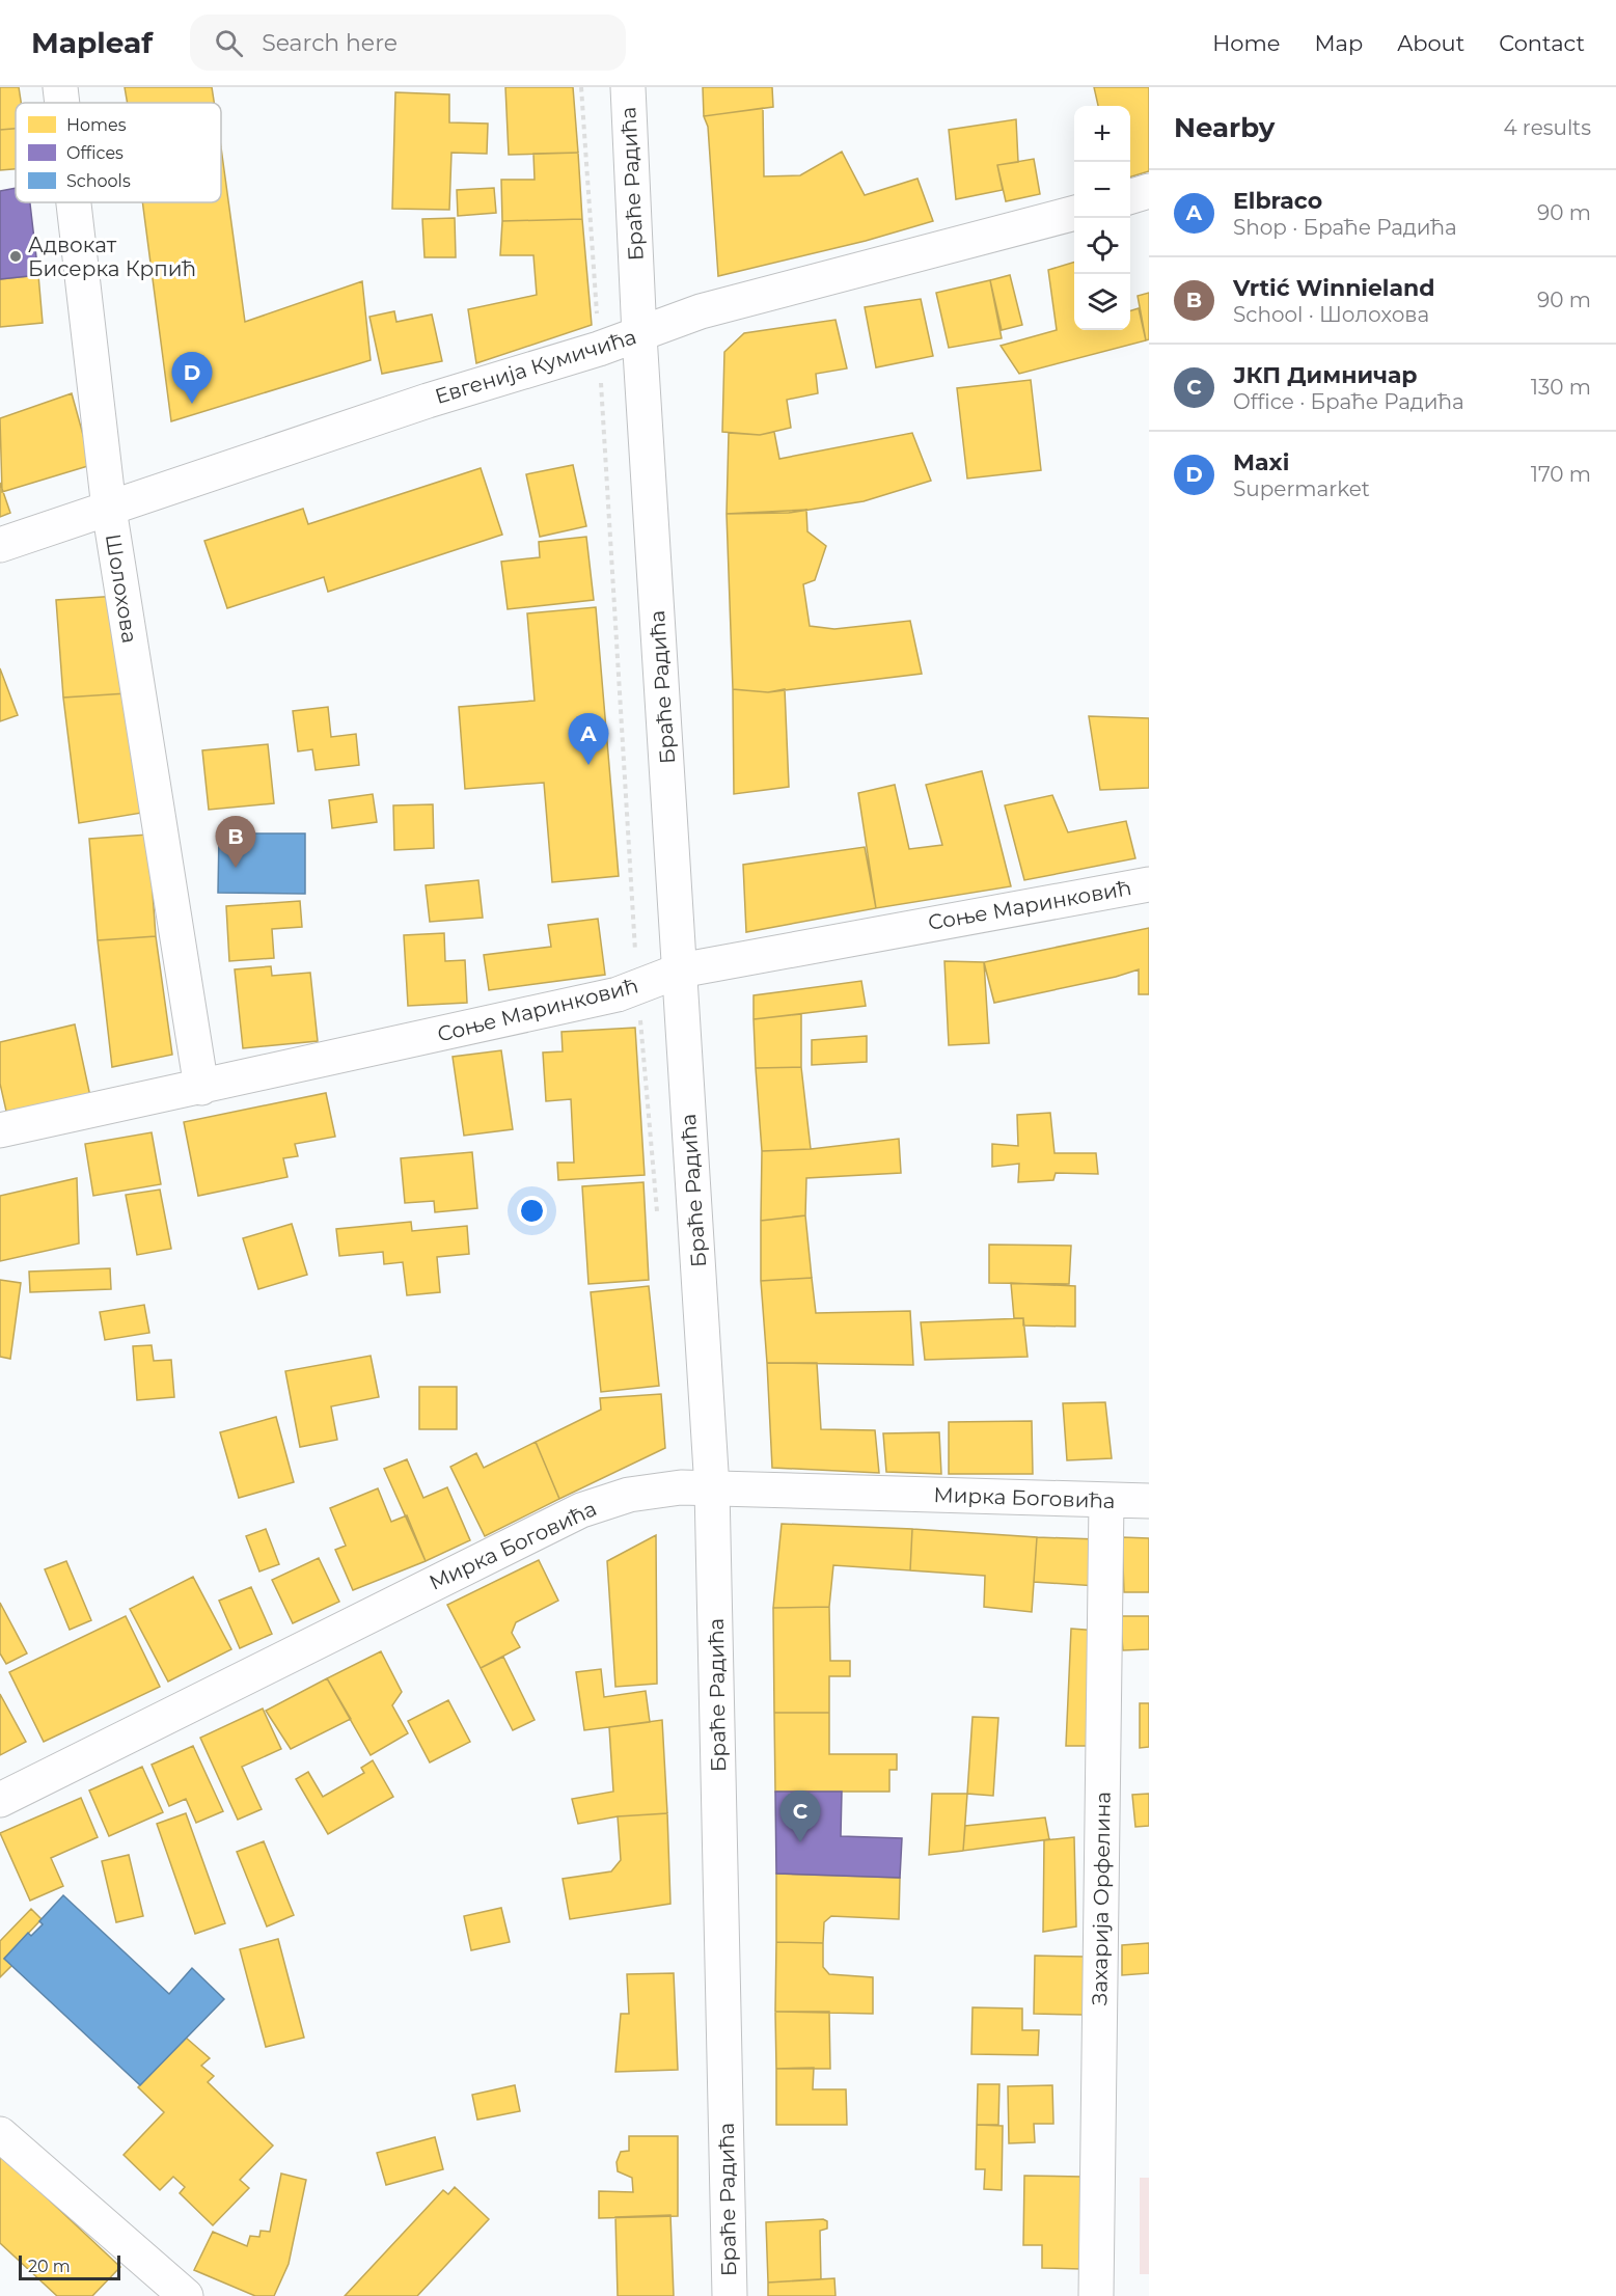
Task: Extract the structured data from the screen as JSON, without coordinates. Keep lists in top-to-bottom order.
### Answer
{
  "streets": {
    "street": [
      "Браће Радића",
      "Евгенија Кумичића",
      "Шолохова",
      "Соње Маринковић",
      "Мирка Боговића",
      "Захарија Орфелина"
    ]
  },
  "crossings": [
    ["Браће Радића", "Евгенија Кумичића"],
    ["Браће Радића", "Соње Маринковић"],
    ["Браће Радића", "Мирка Боговића"],
    ["Евгенија Кумичића", "Шолохова"],
    ["Шолохова", "Соње Маринковић"],
    ["Мирка Боговића", "Захарија Орфелина"]
  ],
  "places": ["Адвокат Бисерка Крпић"],
  "legend": ["Homes", "Offices", "Schools"],
  "scale_bar": "20 m",
  "page": {
    "header": "Mapleaf",
    "search": "Search here",
    "nav": [
      "Home",
      "Map",
      "About",
      "Contact"
    ],
    "heading": ["Nearby", "4 results"],
    "map_buttons": ["+", "−"],
    "list": [
      {
        "mark": "A",
        "name": "Elbraco",
        "note": "Shop · Браће Радића",
        "value": "90 m"
      },
      {
        "mark": "B",
        "name": "Vrtić Winnieland",
        "note": "School · Шолохова",
        "value": "90 m"
      },
      {
        "mark": "C",
        "name": "ЈКП Димничар",
        "note": "Office · Браће Радића",
        "value": "130 m"
      },
      {
        "mark": "D",
        "name": "Maxi",
        "note": "Supermarket",
        "value": "170 m"
      }
    ],
    "pins": [
      "D",
      "A",
      "B",
      "C"
    ],
    "scale": "20 m"
  }
}
